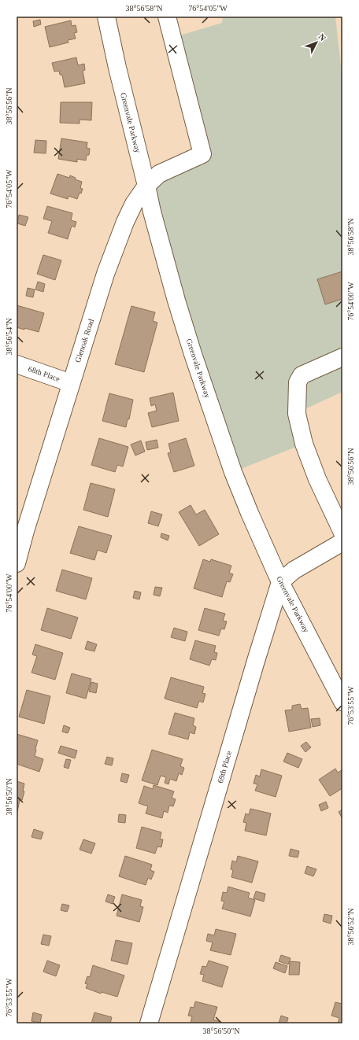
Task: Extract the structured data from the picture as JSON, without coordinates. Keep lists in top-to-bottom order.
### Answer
{
  "streets": {
    "street": [
      "Greenvale Parkway",
      "Glenoak Road",
      "68th Place",
      "69th Place"
    ]
  },
  "crossings": [
    ["Greenvale Parkway", "Glenoak Road"],
    ["Greenvale Parkway", "69th Place"],
    ["Glenoak Road", "68th Place"]
  ],
  "north": "top right",
  "coordinates": [
    "38°56'58\"N",
    "76°54'05\"W",
    "38°56'56\"N",
    "76°54'00\"W",
    "38°56'54\"N",
    "76°53'55\"W",
    "38°56'50\"N",
    "38°56'52\"N"
  ]
}
